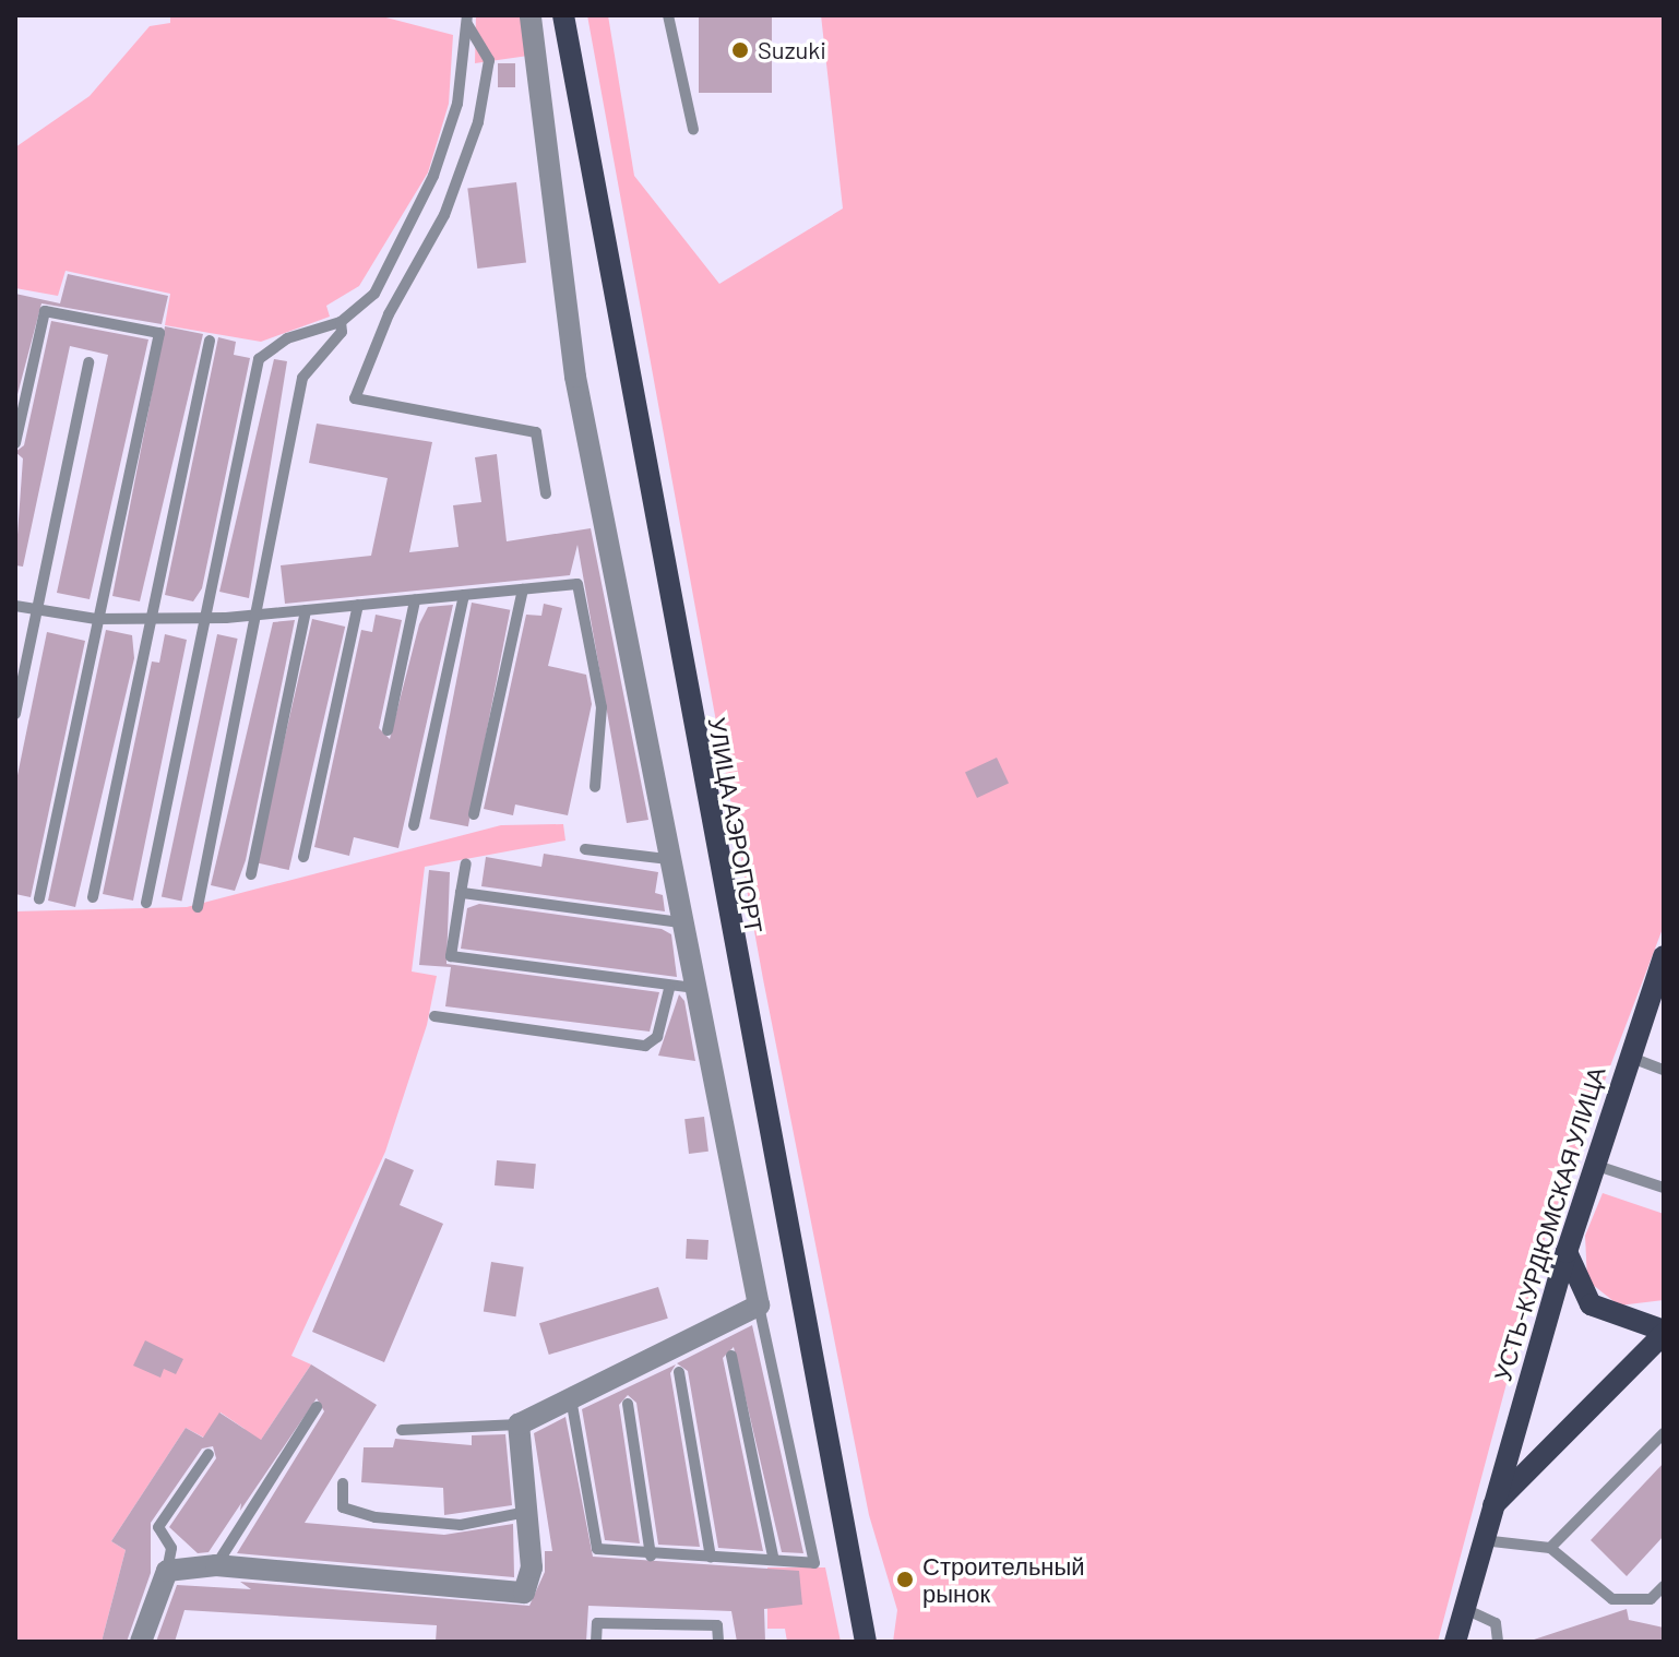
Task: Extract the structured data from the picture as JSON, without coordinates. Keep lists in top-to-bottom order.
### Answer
{
  "streets": {
    "main road": ["УЛИЦА АЭРОПОРТ", "УСТЬ-КУРДЮМСКАЯ УЛИЦА"]
  },
  "places": ["Suzuki", "Строительный рынок"]
}
